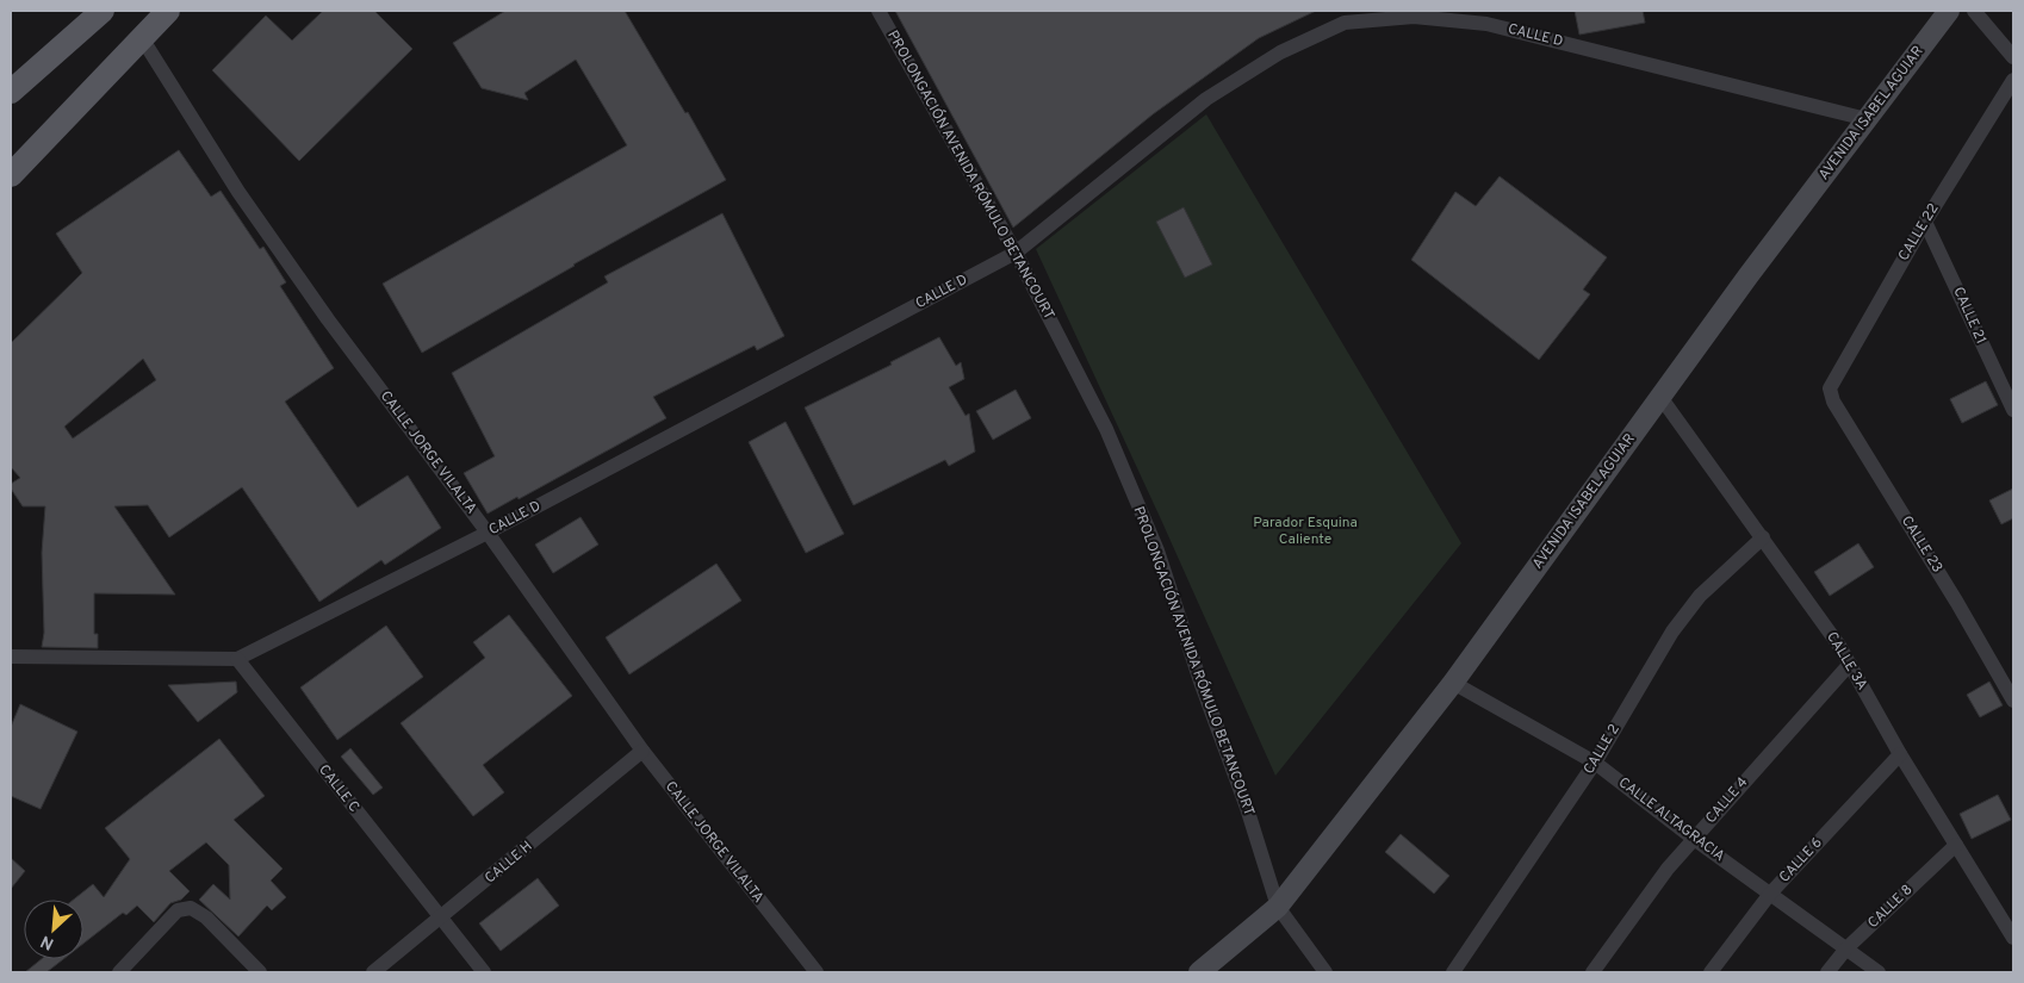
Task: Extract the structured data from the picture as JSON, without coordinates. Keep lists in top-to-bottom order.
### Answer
{
  "streets": {
    "main road": ["AVENIDA ISABEL AGUIAR"],
    "street": [
      "CALLE D",
      "PROLONGACIÓN AVENIDA RÓMULO BETANCOURT",
      "CALLE 22",
      "CALLE 21",
      "CALLE JORGE VILALTA",
      "CALLE 23",
      "CALLE 3A",
      "CALLE 2",
      "CALLE C",
      "CALLE 4",
      "CALLE ALTAGRACIA",
      "CALLE 6",
      "CALLE H",
      "CALLE 8"
    ]
  },
  "crossings": [
    ["CALLE D", "AVENIDA ISABEL AGUIAR"],
    ["CALLE D", "PROLONGACIÓN AVENIDA RÓMULO BETANCOURT"],
    ["CALLE D", "CALLE JORGE VILALTA"],
    ["CALLE D", "CALLE C"],
    ["AVENIDA ISABEL AGUIAR", "PROLONGACIÓN AVENIDA RÓMULO BETANCOURT"],
    ["AVENIDA ISABEL AGUIAR", "CALLE 3A"],
    ["AVENIDA ISABEL AGUIAR", "CALLE ALTAGRACIA"],
    ["CALLE 22", "CALLE 21"],
    ["CALLE 22", "CALLE 23"],
    ["CALLE JORGE VILALTA", "CALLE H"],
    ["CALLE 3A", "CALLE 2"],
    ["CALLE 3A", "CALLE 4"],
    ["CALLE 3A", "CALLE 6"],
    ["CALLE 3A", "CALLE 8"],
    ["CALLE 2", "CALLE ALTAGRACIA"],
    ["CALLE C", "CALLE H"],
    ["CALLE 4", "CALLE ALTAGRACIA"],
    ["CALLE ALTAGRACIA", "CALLE 6"],
    ["CALLE ALTAGRACIA", "CALLE 8"]
  ],
  "parks": ["Parador Esquina Caliente"],
  "north": "bottom left"
}
